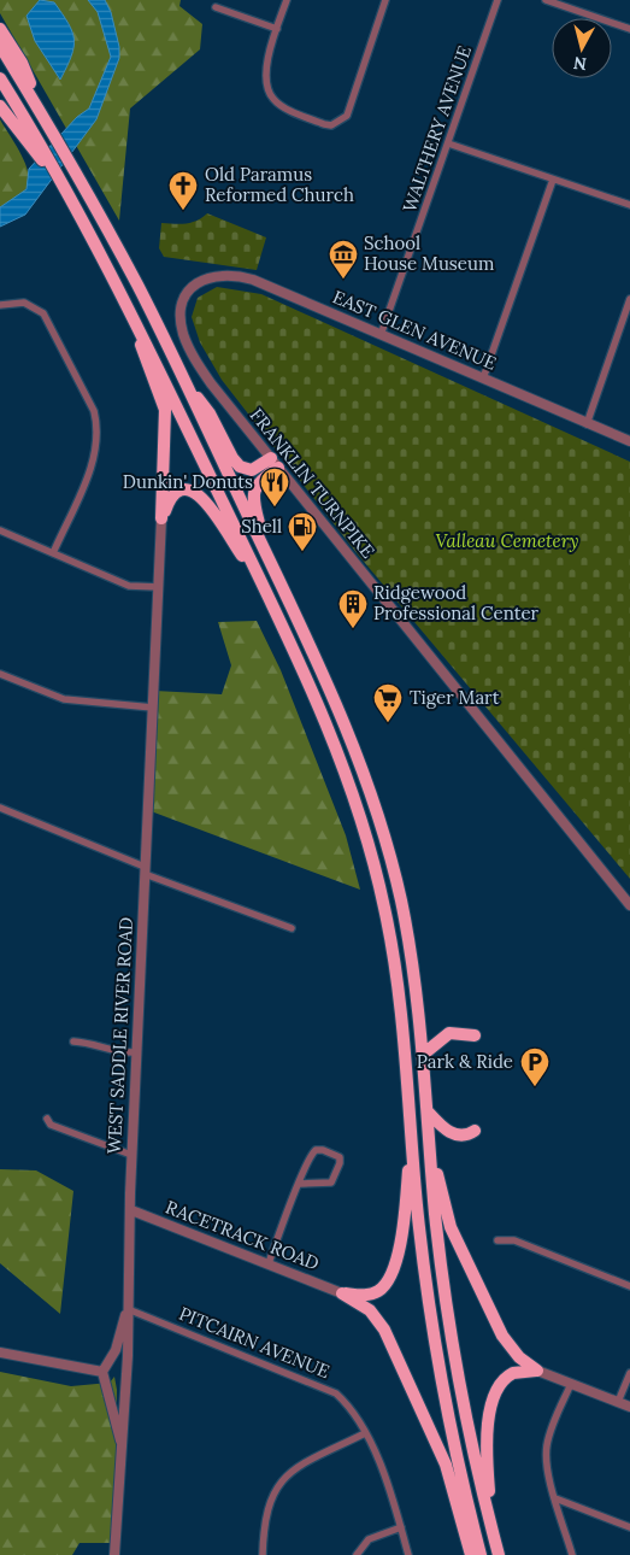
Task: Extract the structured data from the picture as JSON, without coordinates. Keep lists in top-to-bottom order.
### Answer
{
  "streets": {
    "street": [
      "WALTHERY AVENUE",
      "EAST GLEN AVENUE",
      "FRANKLIN TURNPIKE",
      "WEST SADDLE RIVER ROAD",
      "RACETRACK ROAD",
      "PITCAIRN AVENUE"
    ]
  },
  "crossings": [
    ["WALTHERY AVENUE", "EAST GLEN AVENUE"],
    ["EAST GLEN AVENUE", "FRANKLIN TURNPIKE"],
    ["WEST SADDLE RIVER ROAD", "RACETRACK ROAD"],
    ["WEST SADDLE RIVER ROAD", "PITCAIRN AVENUE"]
  ],
  "parks": ["Valleau Cemetery"],
  "places": {
    "church": ["Old Paramus Reformed Church"],
    "museum": ["School House Museum"],
    "restaurant": ["Dunkin' Donuts"],
    "fuel station": ["Shell"],
    "building": ["Ridgewood Professional Center"],
    "supermarket": ["Tiger Mart"],
    "parking": ["Park & Ride"]
  },
  "north": "bottom"
}
